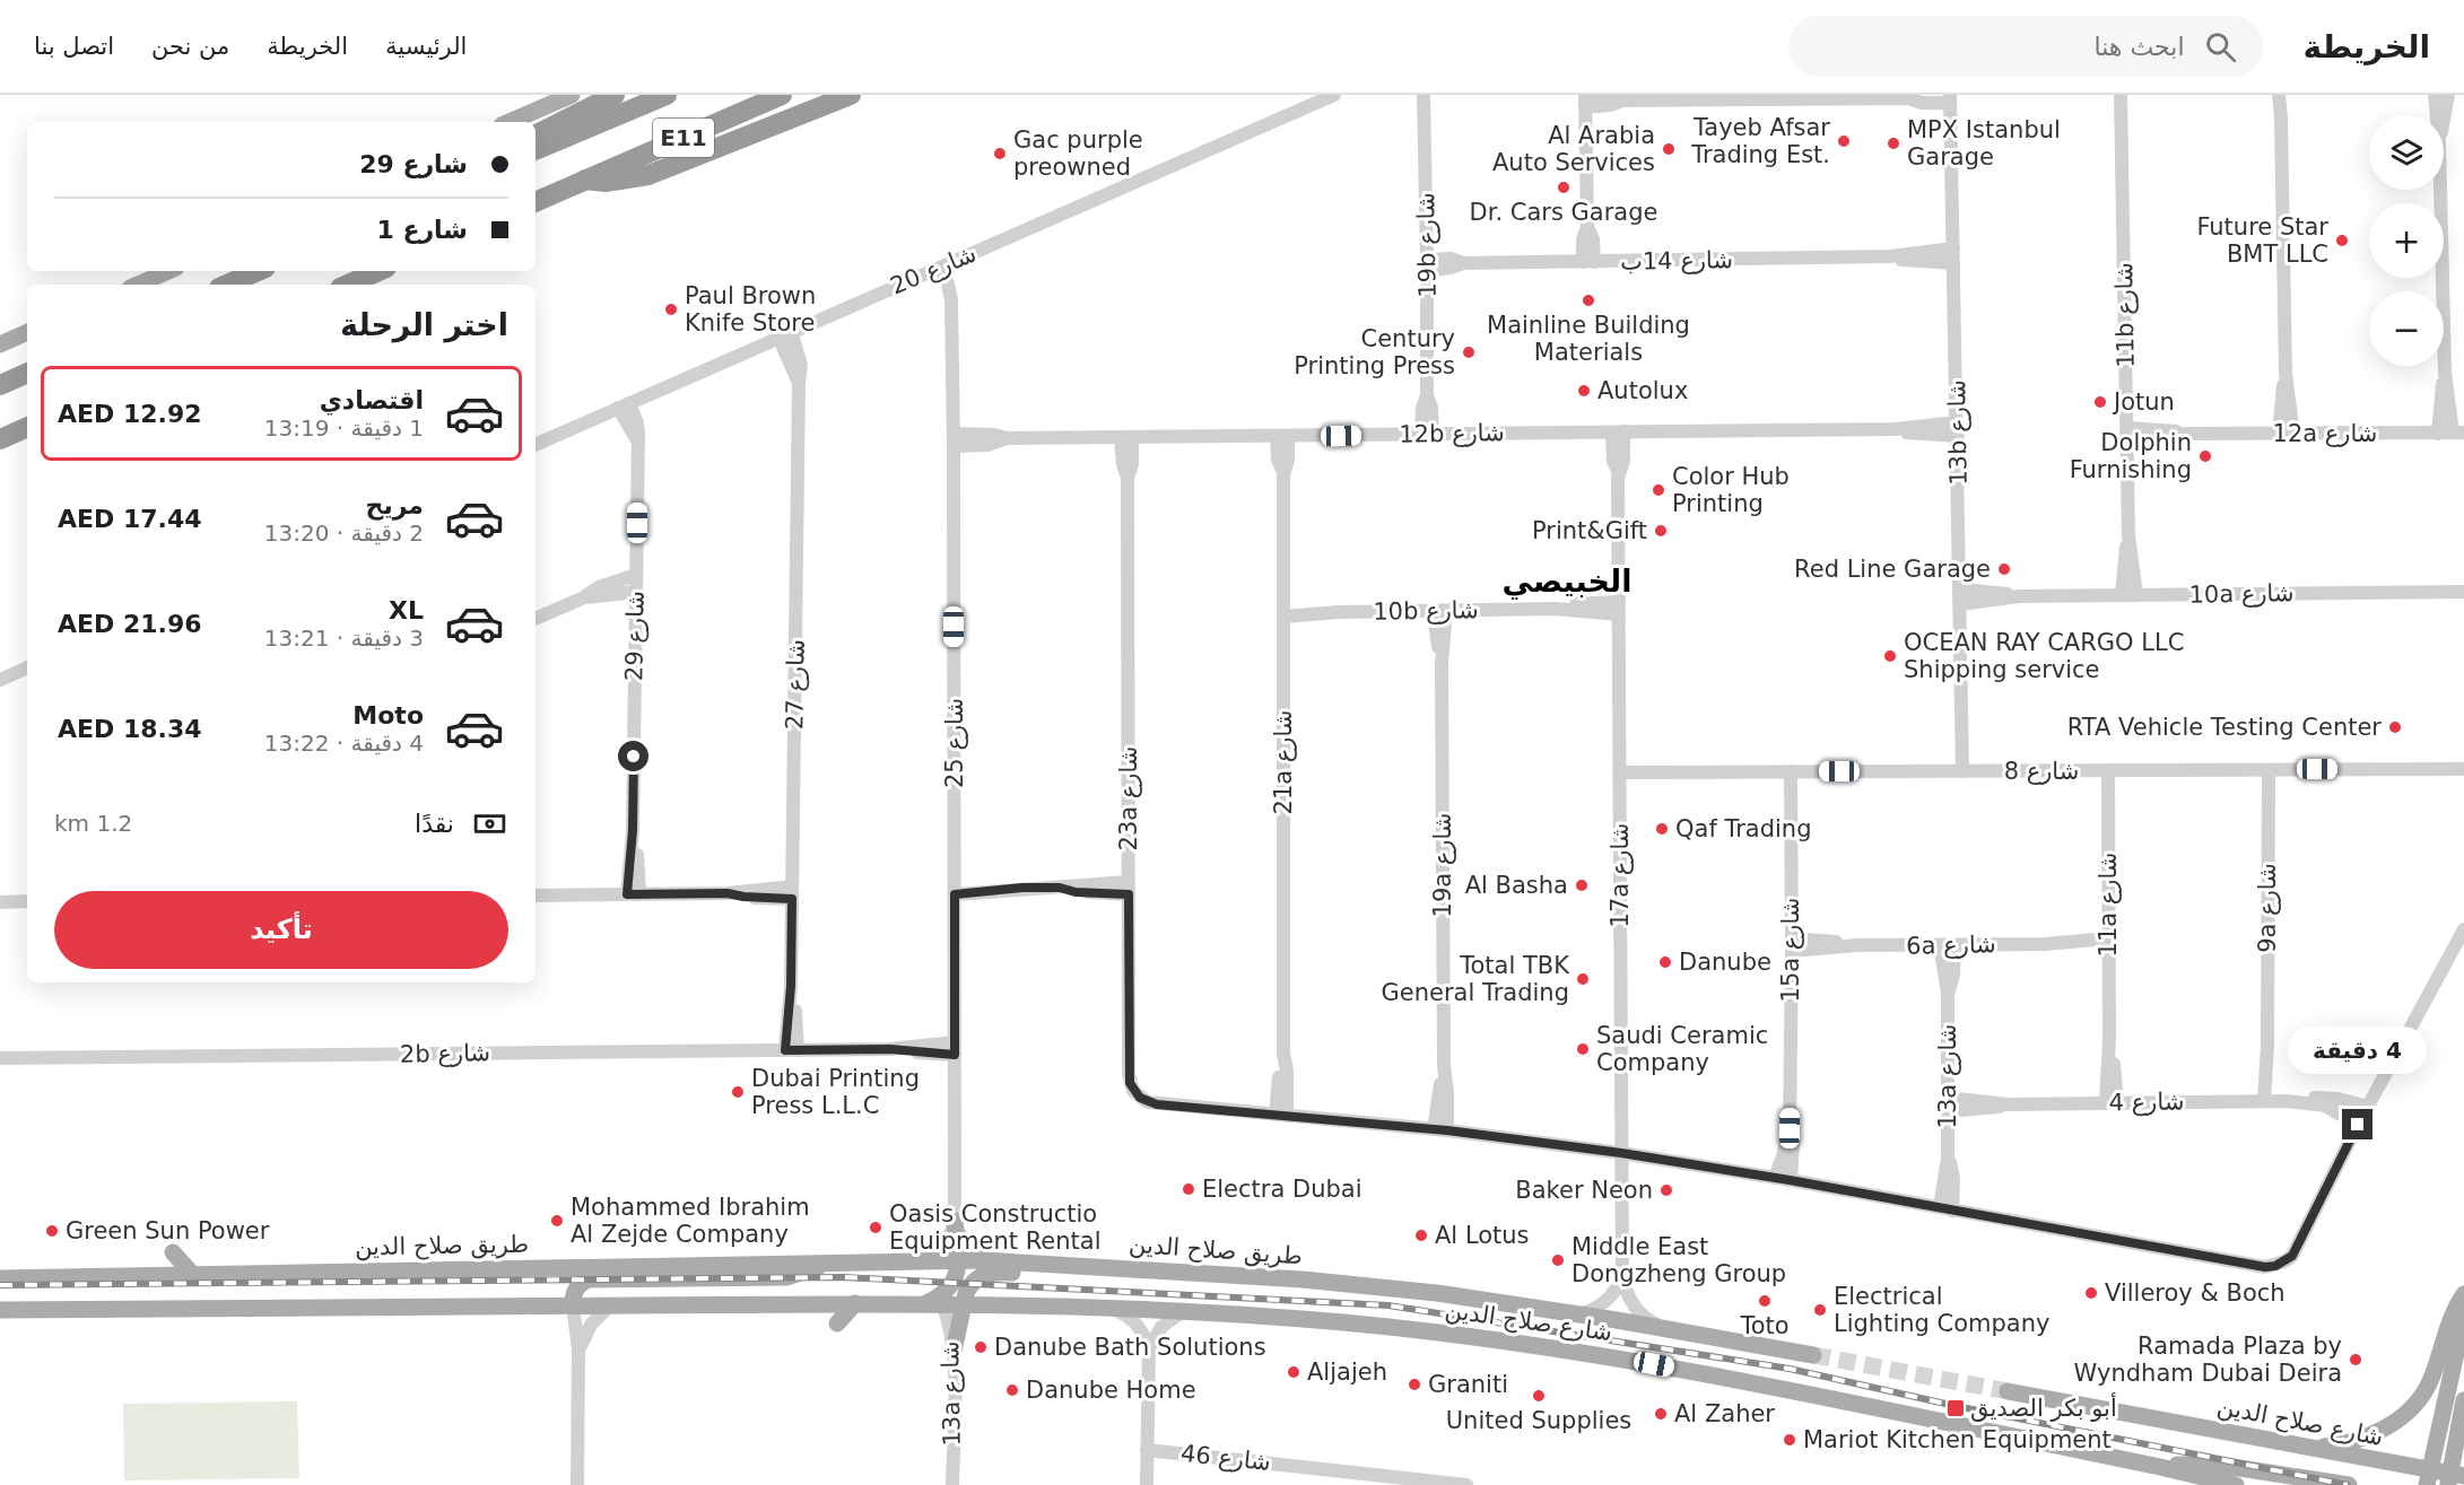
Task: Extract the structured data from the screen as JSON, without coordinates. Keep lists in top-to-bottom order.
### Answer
{
  "streets": {
    "highway": ["E11"],
    "main road": ["طريق صلاح الدين", "شارع صلاح الدين"],
    "street": [
      "19b شارع",
      "شارع 14ب",
      "شارع 20",
      "11b شارع",
      "13b شارع",
      "12b شارع",
      "12a شارع",
      "10a شارع",
      "10b شارع",
      "شارع 29",
      "شارع 27",
      "شارع 25",
      "21a شارع",
      "شارع 8",
      "23a شارع",
      "19a شارع",
      "17a شارع",
      "11a شارع",
      "9a شارع",
      "6a شارع",
      "15a شارع",
      "2b شارع",
      "13a شارع",
      "شارع 4",
      "شارع 46"
    ]
  },
  "crossings": [
    ["19b شارع", "شارع 14ب"],
    ["19b شارع", "12b شارع"],
    ["شارع 14ب", "13b شارع"],
    ["شارع 20", "شارع 29"],
    ["شارع 20", "شارع 27"],
    ["شارع 20", "شارع 25"],
    ["11b شارع", "12a شارع"],
    ["11b شارع", "10a شارع"],
    ["13b شارع", "12b شارع"],
    ["13b شارع", "10a شارع"],
    ["13b شارع", "شارع 8"],
    ["12b شارع", "شارع 25"],
    ["12b شارع", "21a شارع"],
    ["12b شارع", "23a شارع"],
    ["12b شارع", "17a شارع"],
    ["10b شارع", "21a شارع"],
    ["10b شارع", "19a شارع"],
    ["10b شارع", "17a شارع"],
    ["شارع 27", "2b شارع"],
    ["شارع 25", "2b شارع"],
    ["21a شارع", "23a شارع"],
    ["شارع 8", "17a شارع"],
    ["شارع 8", "11a شارع"],
    ["شارع 8", "9a شارع"],
    ["شارع 8", "15a شارع"],
    ["17a شارع", "طريق صلاح الدين"],
    ["11a شارع", "6a شارع"],
    ["11a شارع", "شارع 4"],
    ["9a شارع", "شارع 4"],
    ["6a شارع", "15a شارع"],
    ["6a شارع", "13a شارع"],
    ["13a شارع", "شارع 4"],
    ["13a شارع", "شارع صلاح الدين"]
  ],
  "districts": ["الخبيصي"],
  "places": {
    "other": [
      "Tayeb Afsar Trading Est.",
      "MPX Istanbul Garage",
      "Al Arabia Auto Services",
      "Gac purple preowned",
      "Dr. Cars Garage",
      "Future Star BMT LLC",
      "Mainline Building Materials",
      "Paul Brown Knife Store",
      "Century Printing Press",
      "Autolux",
      "Jotun",
      "Dolphin Furnishing",
      "Color Hub Printing",
      "Print&Gift",
      "Red Line Garage",
      "OCEAN RAY CARGO LLC Shipping service",
      "RTA Vehicle Testing Center",
      "Qaf Trading",
      "Al Basha",
      "Danube",
      "Total TBK General Trading",
      "Saudi Ceramic Company",
      "Dubai Printing Press L.L.C",
      "Electra Dubai",
      "Baker Neon",
      "Mohammed Ibrahim Al Zejde Company",
      "Oasis Constructio Equipment Rental",
      "Green Sun Power",
      "Al Lotus",
      "Middle East Dongzheng Group",
      "Villeroy & Boch",
      "Toto",
      "Electrical Lighting Company",
      "Danube Bath Solutions",
      "Ramada Plaza by Wyndham Dubai Deira",
      "Aljajeh",
      "Graniti",
      "Danube Home",
      "United Supplies",
      "Al Zaher",
      "Mariot Kitchen Equipment"
    ],
    "transit": ["أبو بكر الصديق"]
  },
  "page": {
    "header": "الخريطة",
    "search": "ابحث هنا",
    "nav": [
      "الرئيسية",
      "الخريطة",
      "من نحن",
      "اتصل بنا"
    ],
    "map_buttons": ["+", "−"],
    "banner": ["شارع 29", "شارع 1"],
    "heading": "اختر الرحلة",
    "list": [
      {
        "name": "اقتصادي",
        "note": "1 دقيقة · 13:19",
        "value": "AED 12.92"
      },
      {
        "name": "مريح",
        "note": "2 دقيقة · 13:20",
        "value": "AED 17.44"
      },
      {
        "name": "XL",
        "note": "3 دقيقة · 13:21",
        "value": "AED 21.96"
      },
      {
        "name": "Moto",
        "note": "4 دقيقة · 13:22",
        "value": "AED 18.34"
      }
    ],
    "pay": ["نقدًا", "1.2 km"],
    "buttons": "تأكيد",
    "bubble": "4 دقيقة"
  }
}
